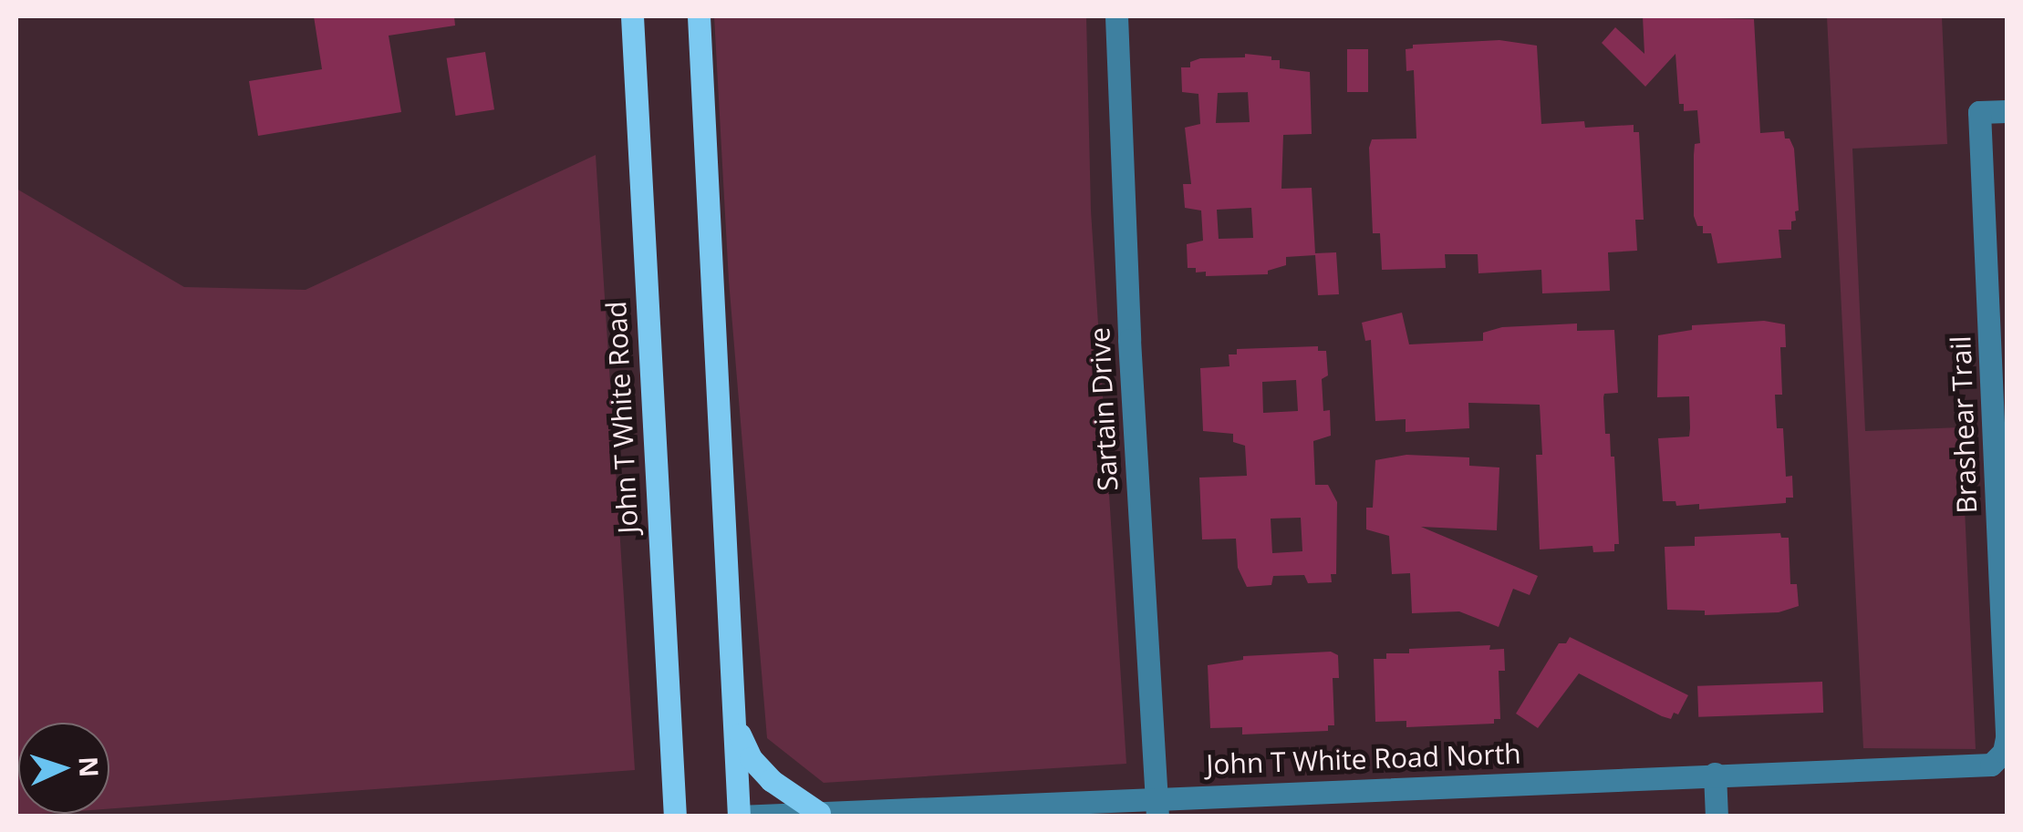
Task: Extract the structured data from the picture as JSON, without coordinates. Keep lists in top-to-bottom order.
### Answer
{
  "streets": {
    "main road": ["John T White Road"],
    "street": ["Sartain Drive", "Brashear Trail", "John T White Road North"]
  },
  "crossings": [
    ["Sartain Drive", "John T White Road North"],
    ["Brashear Trail", "John T White Road North"]
  ],
  "north": "right"
}
